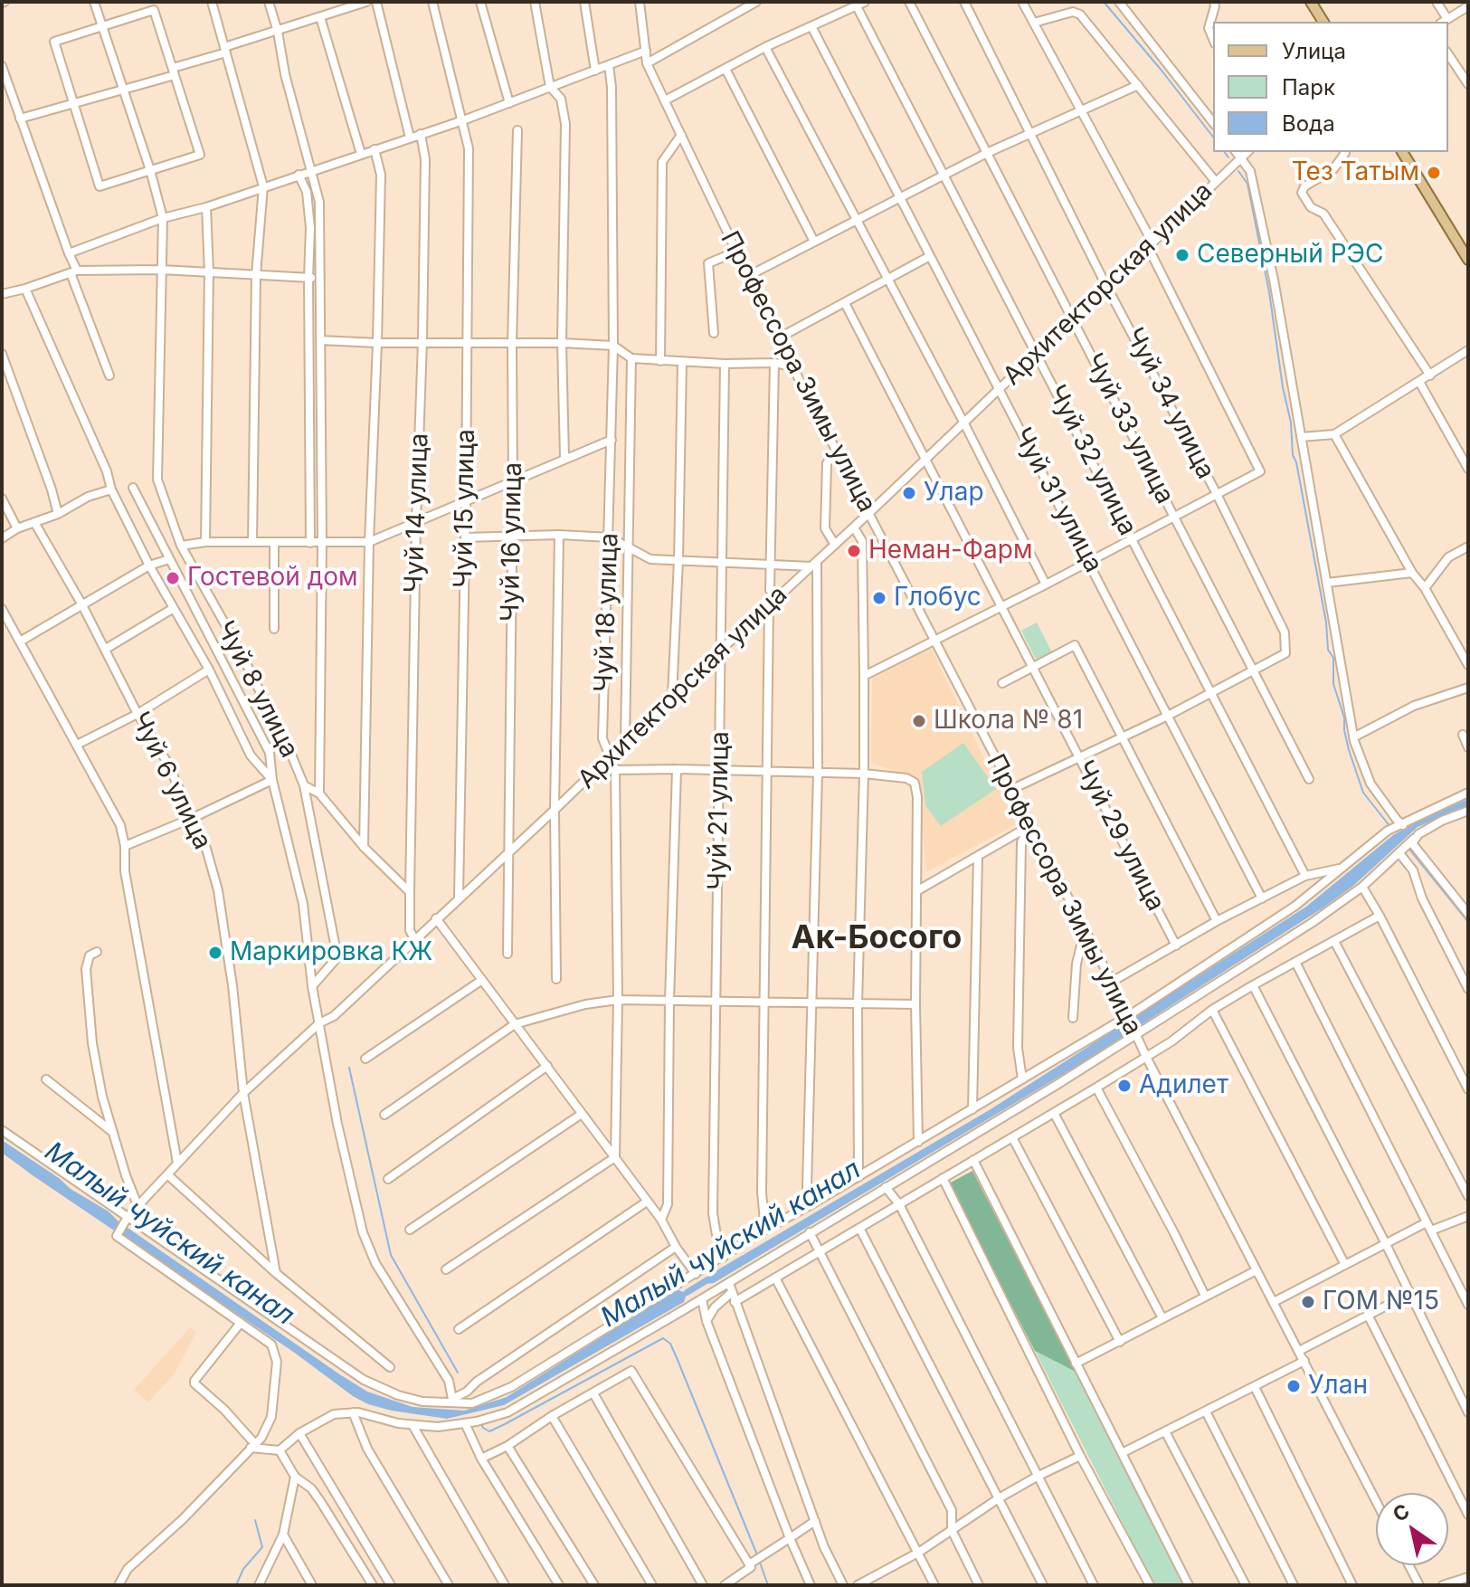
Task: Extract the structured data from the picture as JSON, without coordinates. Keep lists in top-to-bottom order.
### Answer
{
  "streets": {
    "street": [
      "Архитекторская улица",
      "Профессора Зимы улица",
      "Чуй 34 улица",
      "Чуй 33 улица",
      "Чуй 32 улица",
      "Чуй 31 улица",
      "Чуй 15 улица",
      "Чуй 14 улица",
      "Чуй 16 улица",
      "Чуй 18 улица",
      "Чуй 8 улица",
      "Чуй 6 улица",
      "Чуй 21 улица",
      "Чуй 29 улица"
    ]
  },
  "crossings": [
    ["Архитекторская улица", "Профессора Зимы улица"],
    ["Архитекторская улица", "Чуй 34 улица"],
    ["Архитекторская улица", "Чуй 33 улица"],
    ["Архитекторская улица", "Чуй 32 улица"],
    ["Архитекторская улица", "Чуй 31 улица"],
    ["Архитекторская улица", "Чуй 15 улица"],
    ["Архитекторская улица", "Чуй 14 улица"],
    ["Архитекторская улица", "Чуй 16 улица"],
    ["Архитекторская улица", "Чуй 18 улица"],
    ["Архитекторская улица", "Чуй 6 улица"],
    ["Архитекторская улица", "Чуй 21 улица"],
    ["Архитекторская улица", "Чуй 29 улица"],
    ["Чуй 34 улица", "Чуй 33 улица"]
  ],
  "districts": ["Ак-Босого"],
  "water": ["Малый чуйский канал"],
  "places": [
    "Тез Татым",
    "Северный РЭС",
    "Улар",
    "Неман-Фарм",
    "Гостевой дом",
    "Глобус",
    "Школа № 81",
    "Маркировка КЖ",
    "Адилет",
    "ГОМ №15",
    "Улан"
  ],
  "legend": ["Улица", "Парк", "Вода"],
  "north": "top left"
}
